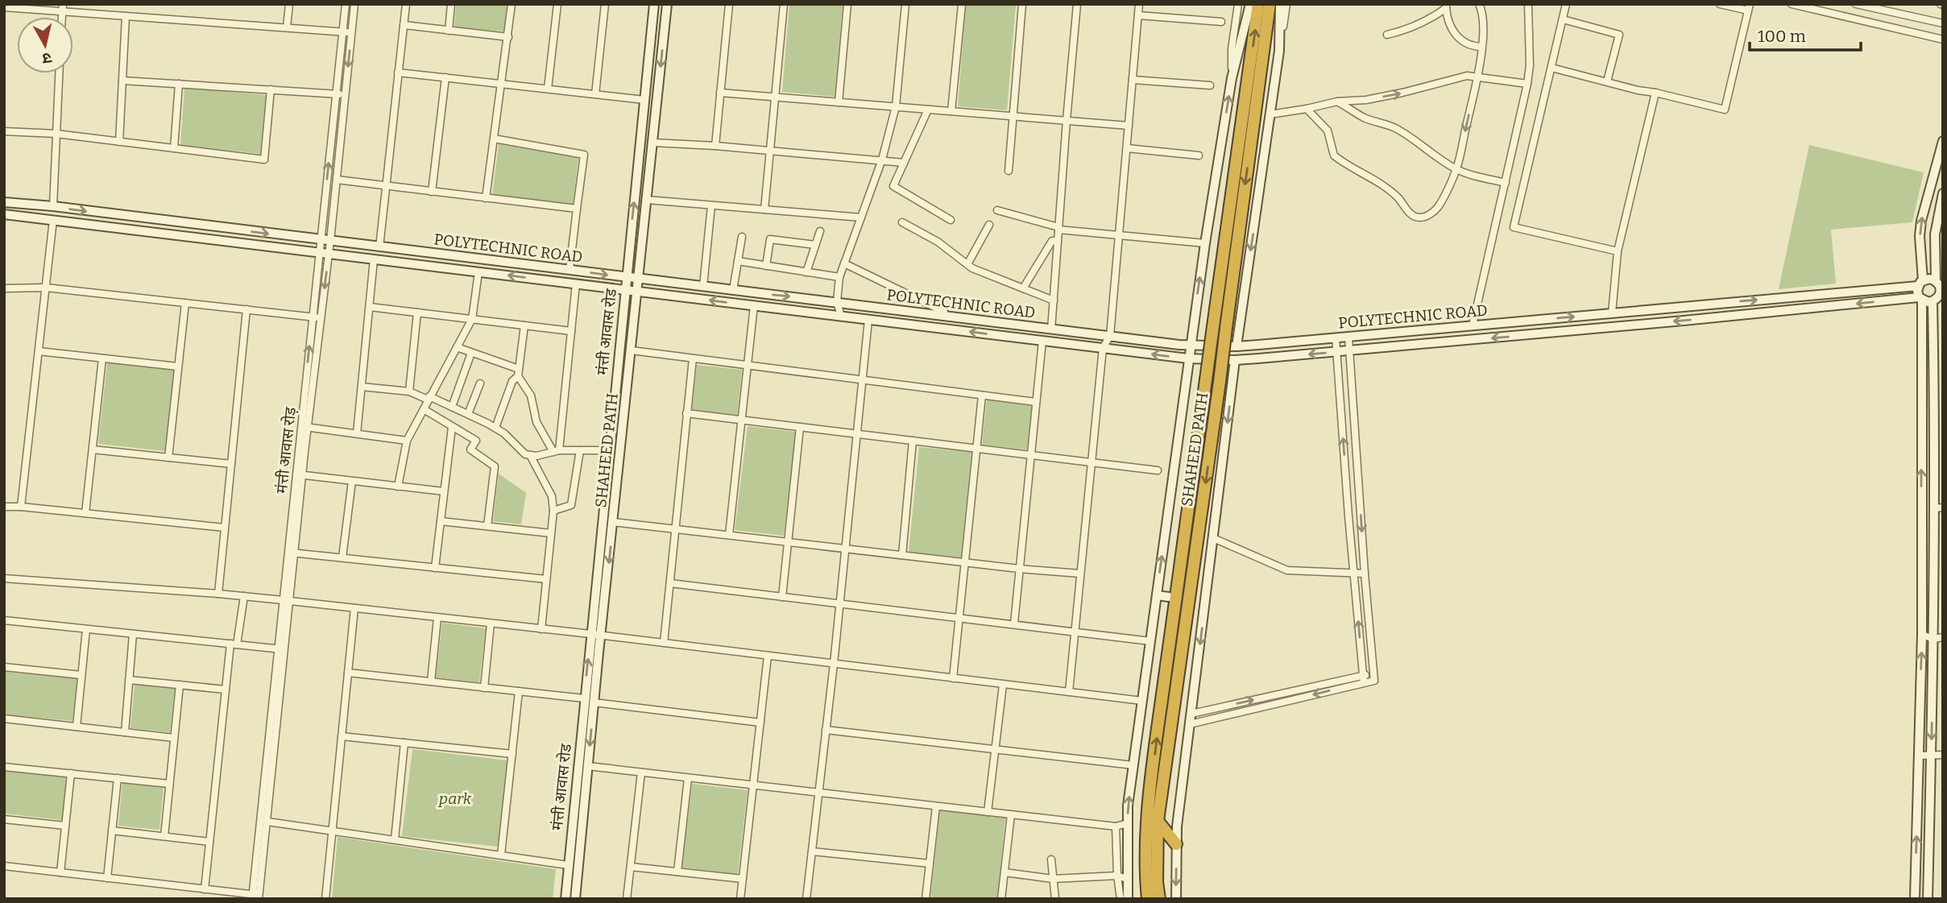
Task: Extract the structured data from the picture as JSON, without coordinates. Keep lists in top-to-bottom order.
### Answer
{
  "streets": {
    "highway": ["SHAHEED PATH"],
    "street": ["POLYTECHNIC ROAD", "मंत्ती आवास रोड", "मंत्ती आवास रोड़"]
  },
  "crossings": [
    ["POLYTECHNIC ROAD", "मंत्ती आवास रोड"],
    ["POLYTECHNIC ROAD", "SHAHEED PATH"],
    ["POLYTECHNIC ROAD", "मंत्ती आवास रोड़"]
  ],
  "parks": ["park"],
  "scale_bar": "100 m",
  "north": "bottom"
}
